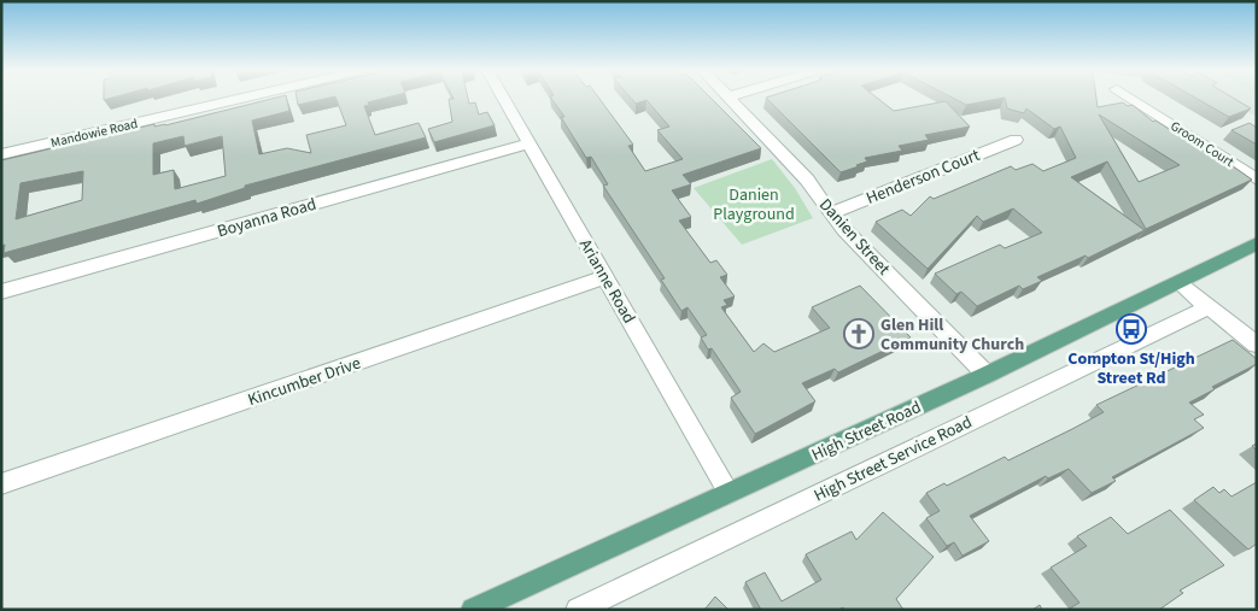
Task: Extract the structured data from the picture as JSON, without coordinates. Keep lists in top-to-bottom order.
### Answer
{
  "streets": {
    "main road": ["High Street Road"],
    "street": [
      "Mandowie Road",
      "Groom Court",
      "Henderson Court",
      "Boyanna Road",
      "Danien Street",
      "Arianne Road",
      "Kincumber Drive",
      "High Street Service Road"
    ]
  },
  "crossings": [
    ["Henderson Court", "Danien Street"],
    ["Boyanna Road", "Arianne Road"],
    ["Danien Street", "High Street Road"],
    ["Arianne Road", "Kincumber Drive"],
    ["Arianne Road", "High Street Road"]
  ],
  "parks": ["Danien Playground"],
  "places": {
    "bus stop": ["Compton St/High Street Rd"],
    "church": ["Glen Hill Community Church"]
  }
}
